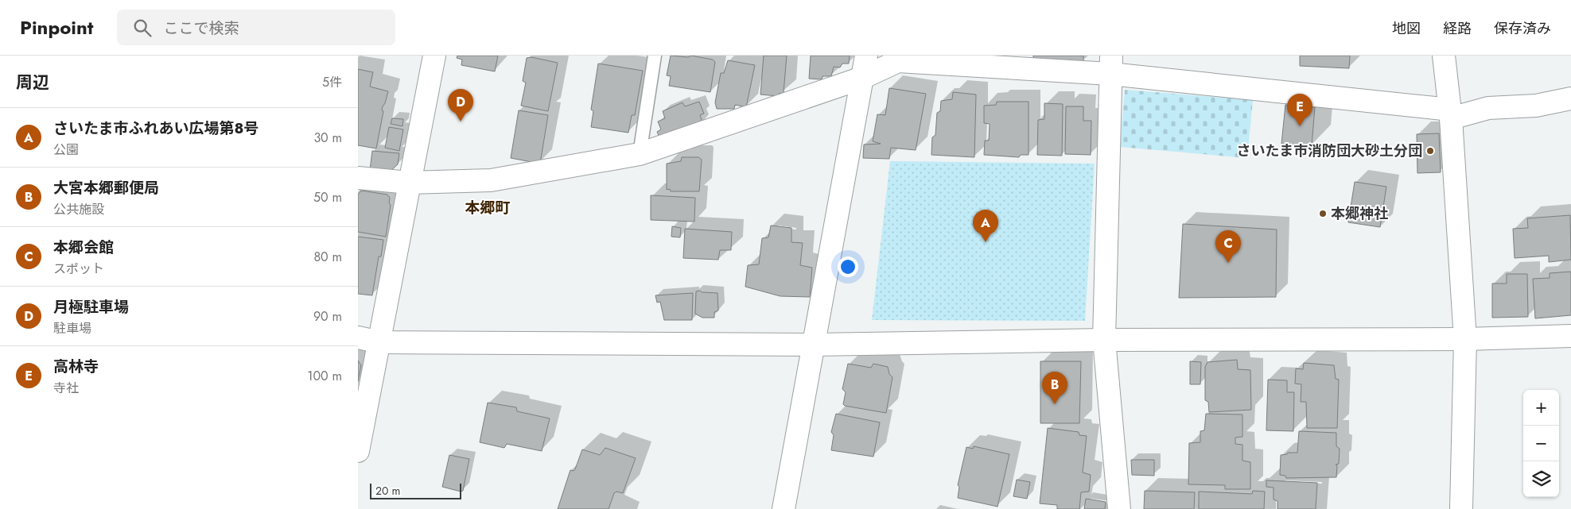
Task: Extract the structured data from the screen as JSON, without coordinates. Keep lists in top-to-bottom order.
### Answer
{
  "districts": ["本郷町"],
  "places": ["さいたま市消防団大砂土分団", "本郷神社"],
  "scale_bar": "20 m",
  "page": {
    "header": "Pinpoint",
    "search": "ここで検索",
    "nav": ["地図", "経路", "保存済み"],
    "heading": ["周辺", "5件"],
    "pins": [
      "D",
      "E",
      "A",
      "C",
      "B"
    ],
    "list": [
      {
        "mark": "A",
        "name": "さいたま市ふれあい広場第8号",
        "note": "公園",
        "value": "30 m"
      },
      {
        "mark": "B",
        "name": "大宮本郷郵便局",
        "note": "公共施設",
        "value": "50 m"
      },
      {
        "mark": "C",
        "name": "本郷会館",
        "note": "スポット",
        "value": "80 m"
      },
      {
        "mark": "D",
        "name": "月極駐車場",
        "note": "駐車場",
        "value": "90 m"
      },
      {
        "mark": "E",
        "name": "高林寺",
        "note": "寺社",
        "value": "100 m"
      }
    ],
    "map_buttons": ["+", "−"],
    "scale": "20 m"
  }
}
